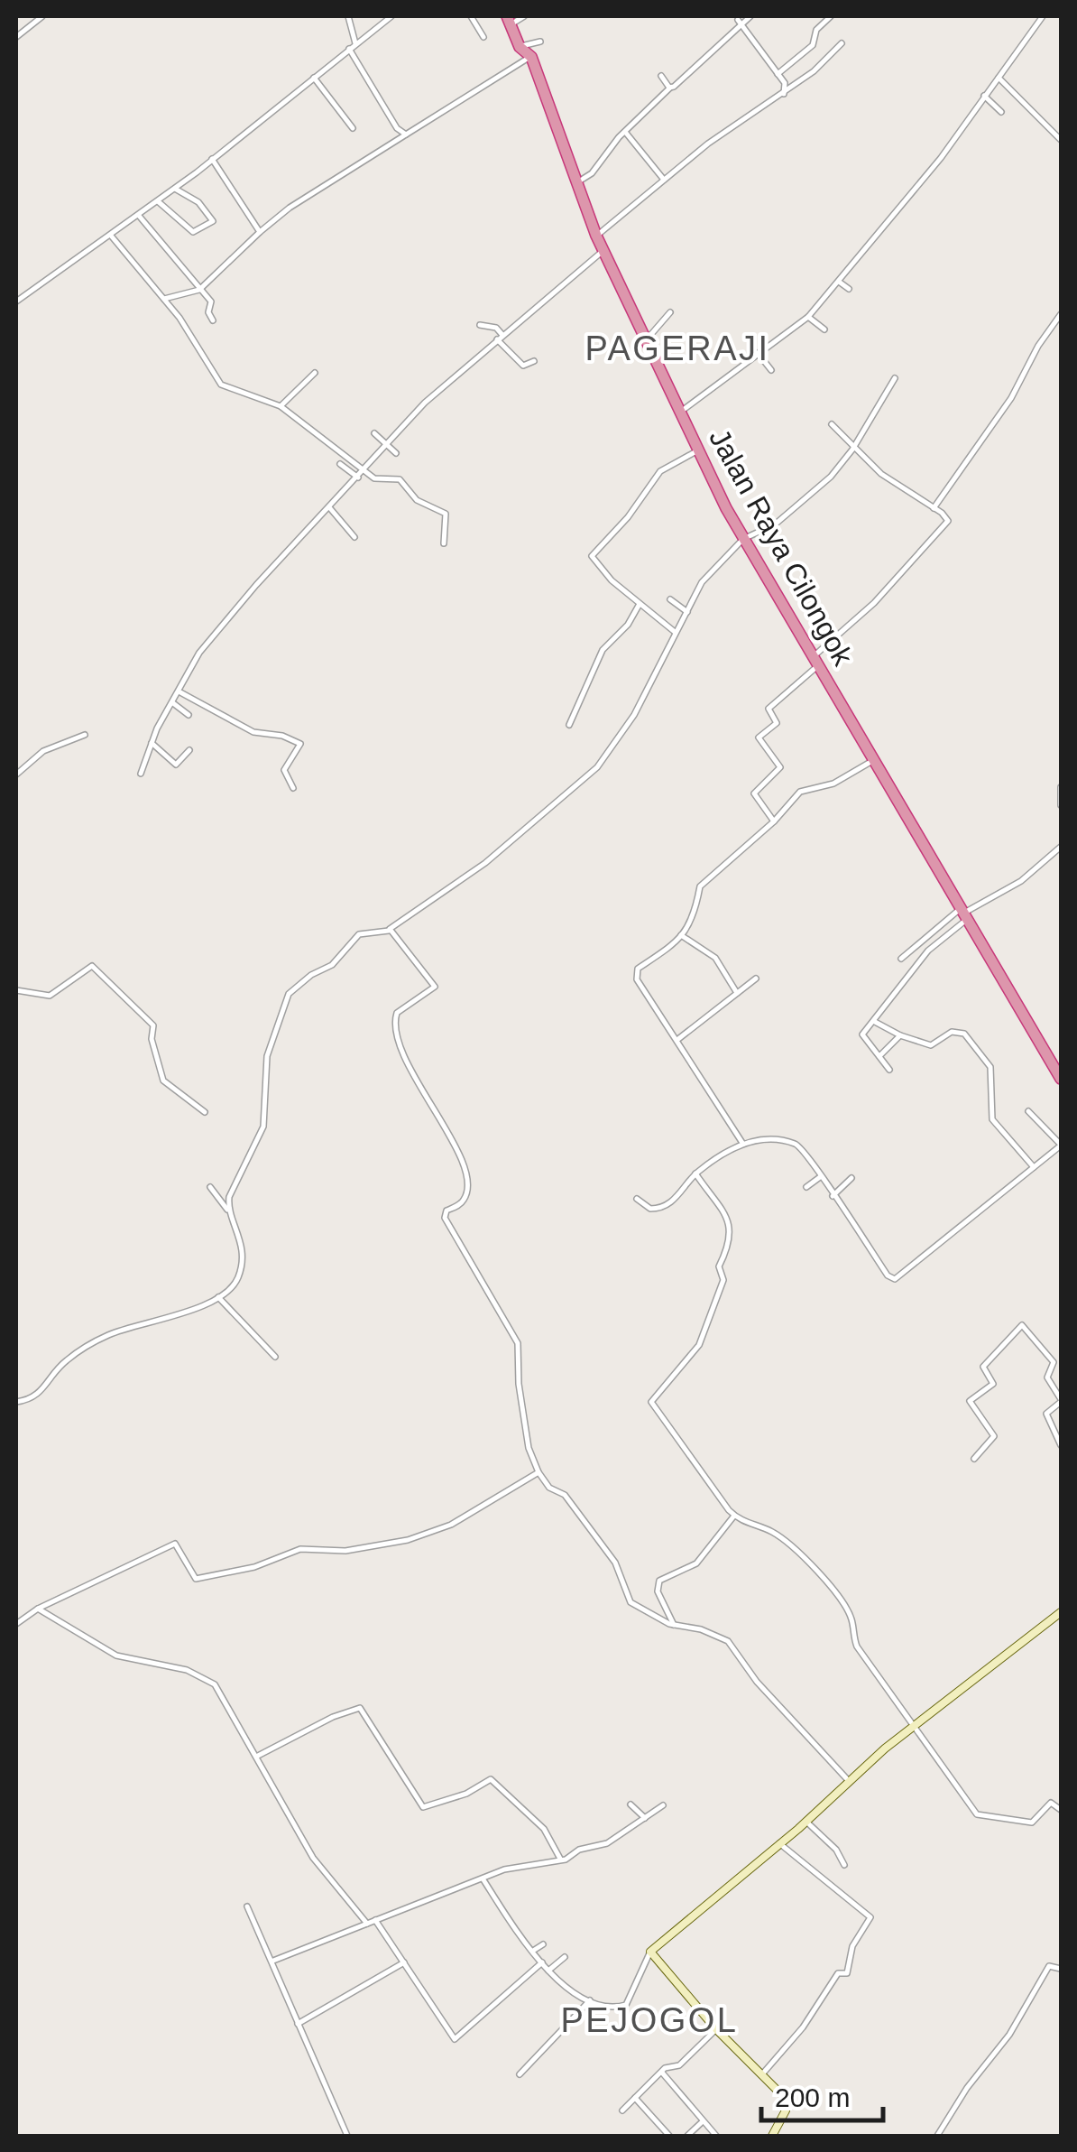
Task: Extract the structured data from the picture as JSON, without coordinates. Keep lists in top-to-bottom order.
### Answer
{
  "streets": {
    "highway": ["Jalan Raya Cilongok"]
  },
  "districts": ["PAGERAJI", "PEJOGOL"],
  "scale_bar": "200 m"
}
